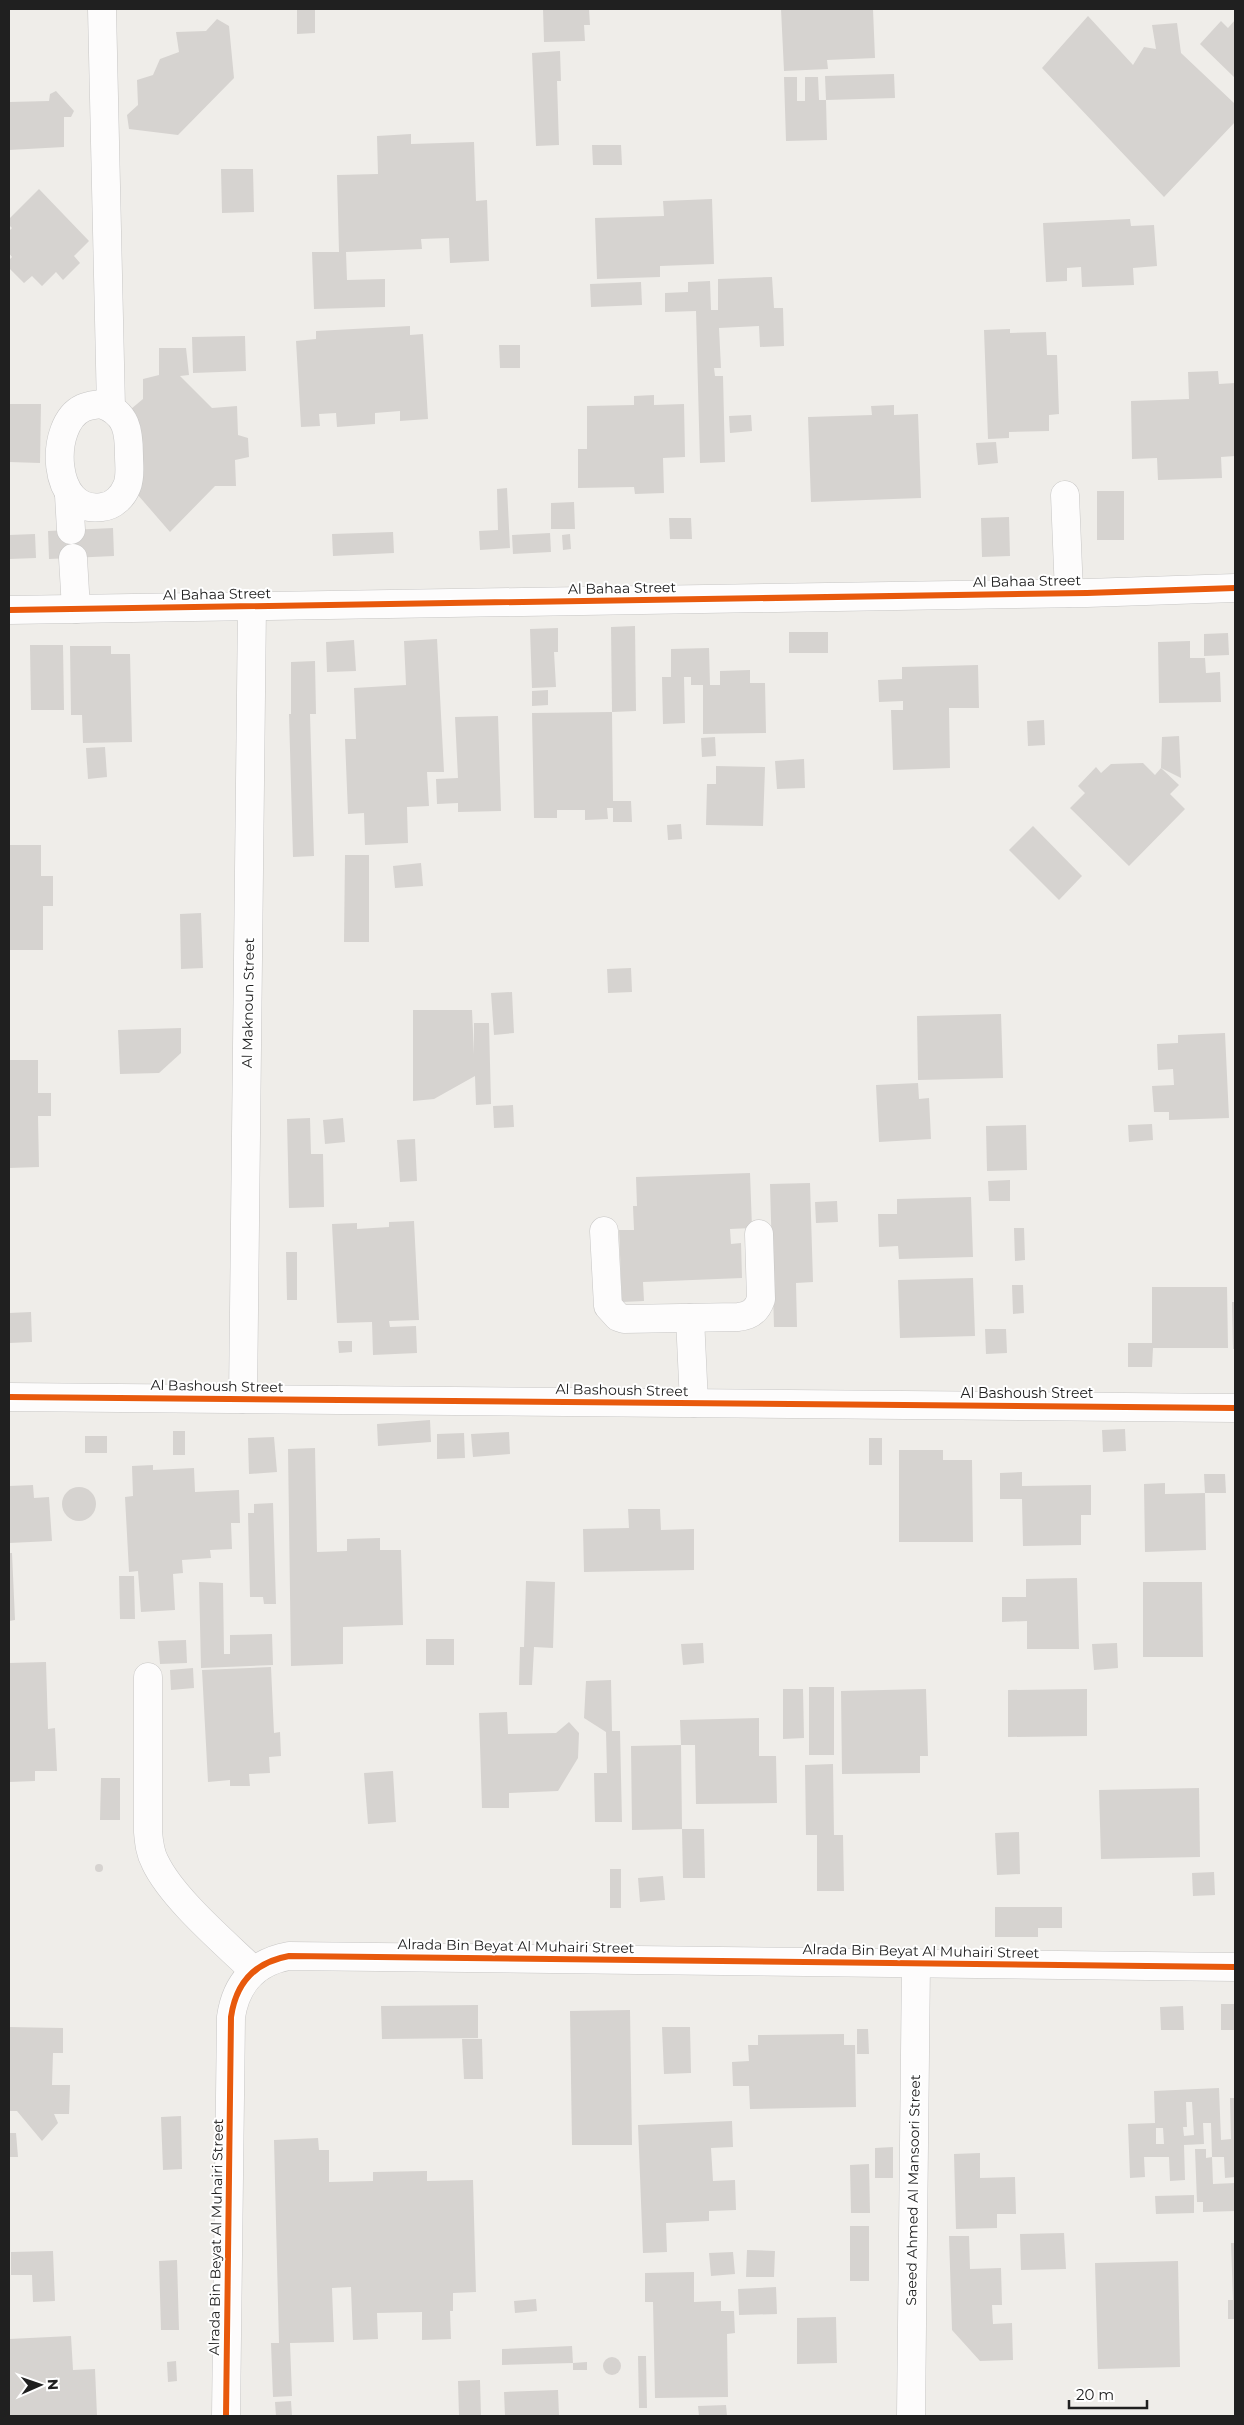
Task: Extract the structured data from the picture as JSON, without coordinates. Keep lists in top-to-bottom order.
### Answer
{
  "streets": {
    "street": [
      "Al Bahaa Street",
      "Al Maknoun Street",
      "Al Bashoush Street",
      "Alrada Bin Beyat Al Muhairi Street",
      "Saeed Ahmed Al Mansoori Street"
    ]
  },
  "crossings": [
    ["Al Bahaa Street", "Al Maknoun Street"],
    ["Al Maknoun Street", "Al Bashoush Street"],
    ["Alrada Bin Beyat Al Muhairi Street", "Saeed Ahmed Al Mansoori Street"]
  ],
  "scale_bar": "20 m",
  "north": "right"
}
